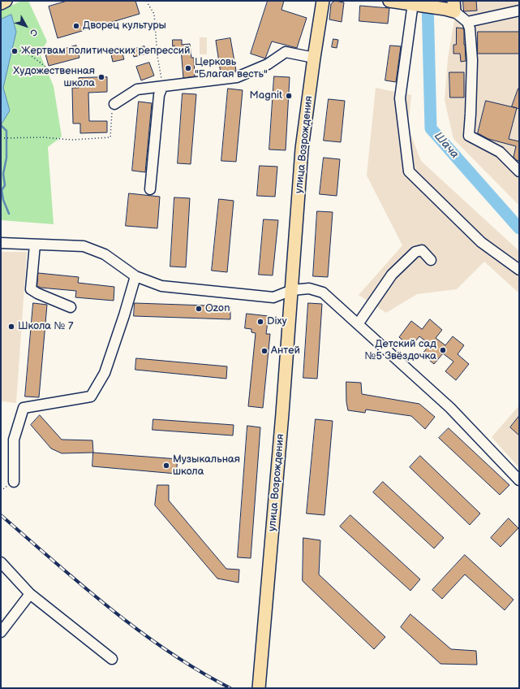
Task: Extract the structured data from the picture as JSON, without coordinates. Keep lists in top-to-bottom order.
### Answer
{
  "streets": {
    "main road": ["улица Возрождения"]
  },
  "water": ["Шача"],
  "places": [
    "Дворец культуры",
    "Жертвам политических репрессий",
    "Церковь \"Благая весть\"",
    "Художественная школа",
    "Magnit",
    "Ozon",
    "Dixy",
    "Школа № 7",
    "Детский сад №5 Звёздочка",
    "Антей",
    "Музыкальная школа"
  ],
  "north": "bottom right"
}
